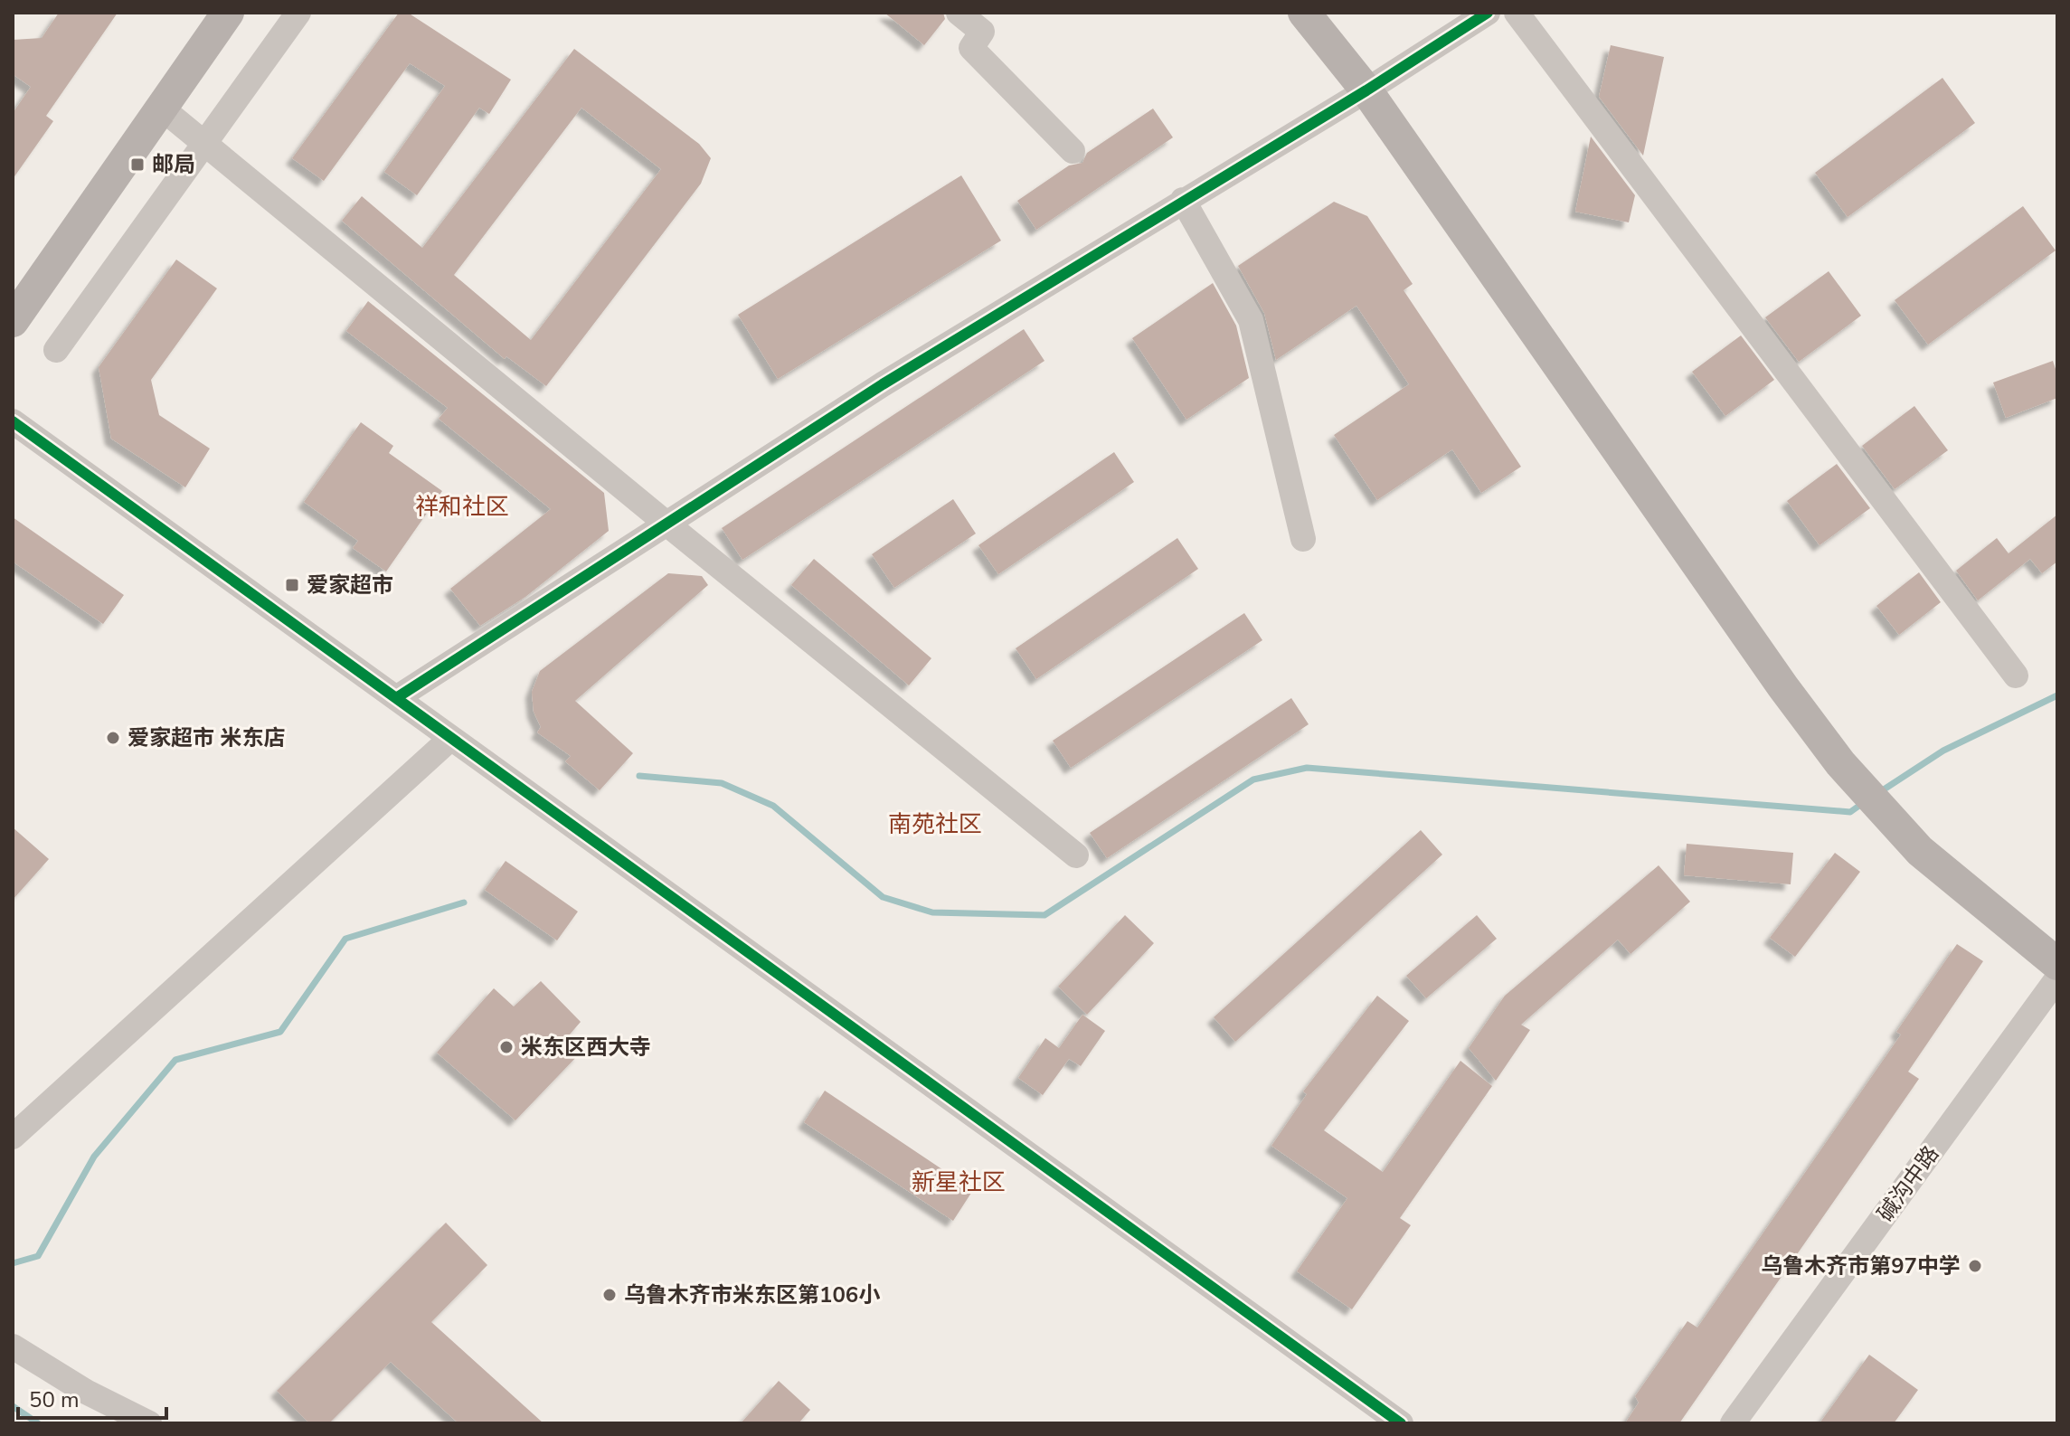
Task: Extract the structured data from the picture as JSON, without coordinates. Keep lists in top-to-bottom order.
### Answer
{
  "streets": {
    "street": ["碱沟中路"]
  },
  "districts": ["祥和社区", "南苑社区", "新星社区"],
  "places": {
    "transit": ["邮局", "爱家超市"],
    "other": [
      "爱家超市 米东店",
      "米东区西大寺",
      "乌鲁木齐市第97中学",
      "乌鲁木齐市米东区第106小"
    ]
  },
  "scale_bar": "50 m"
}
